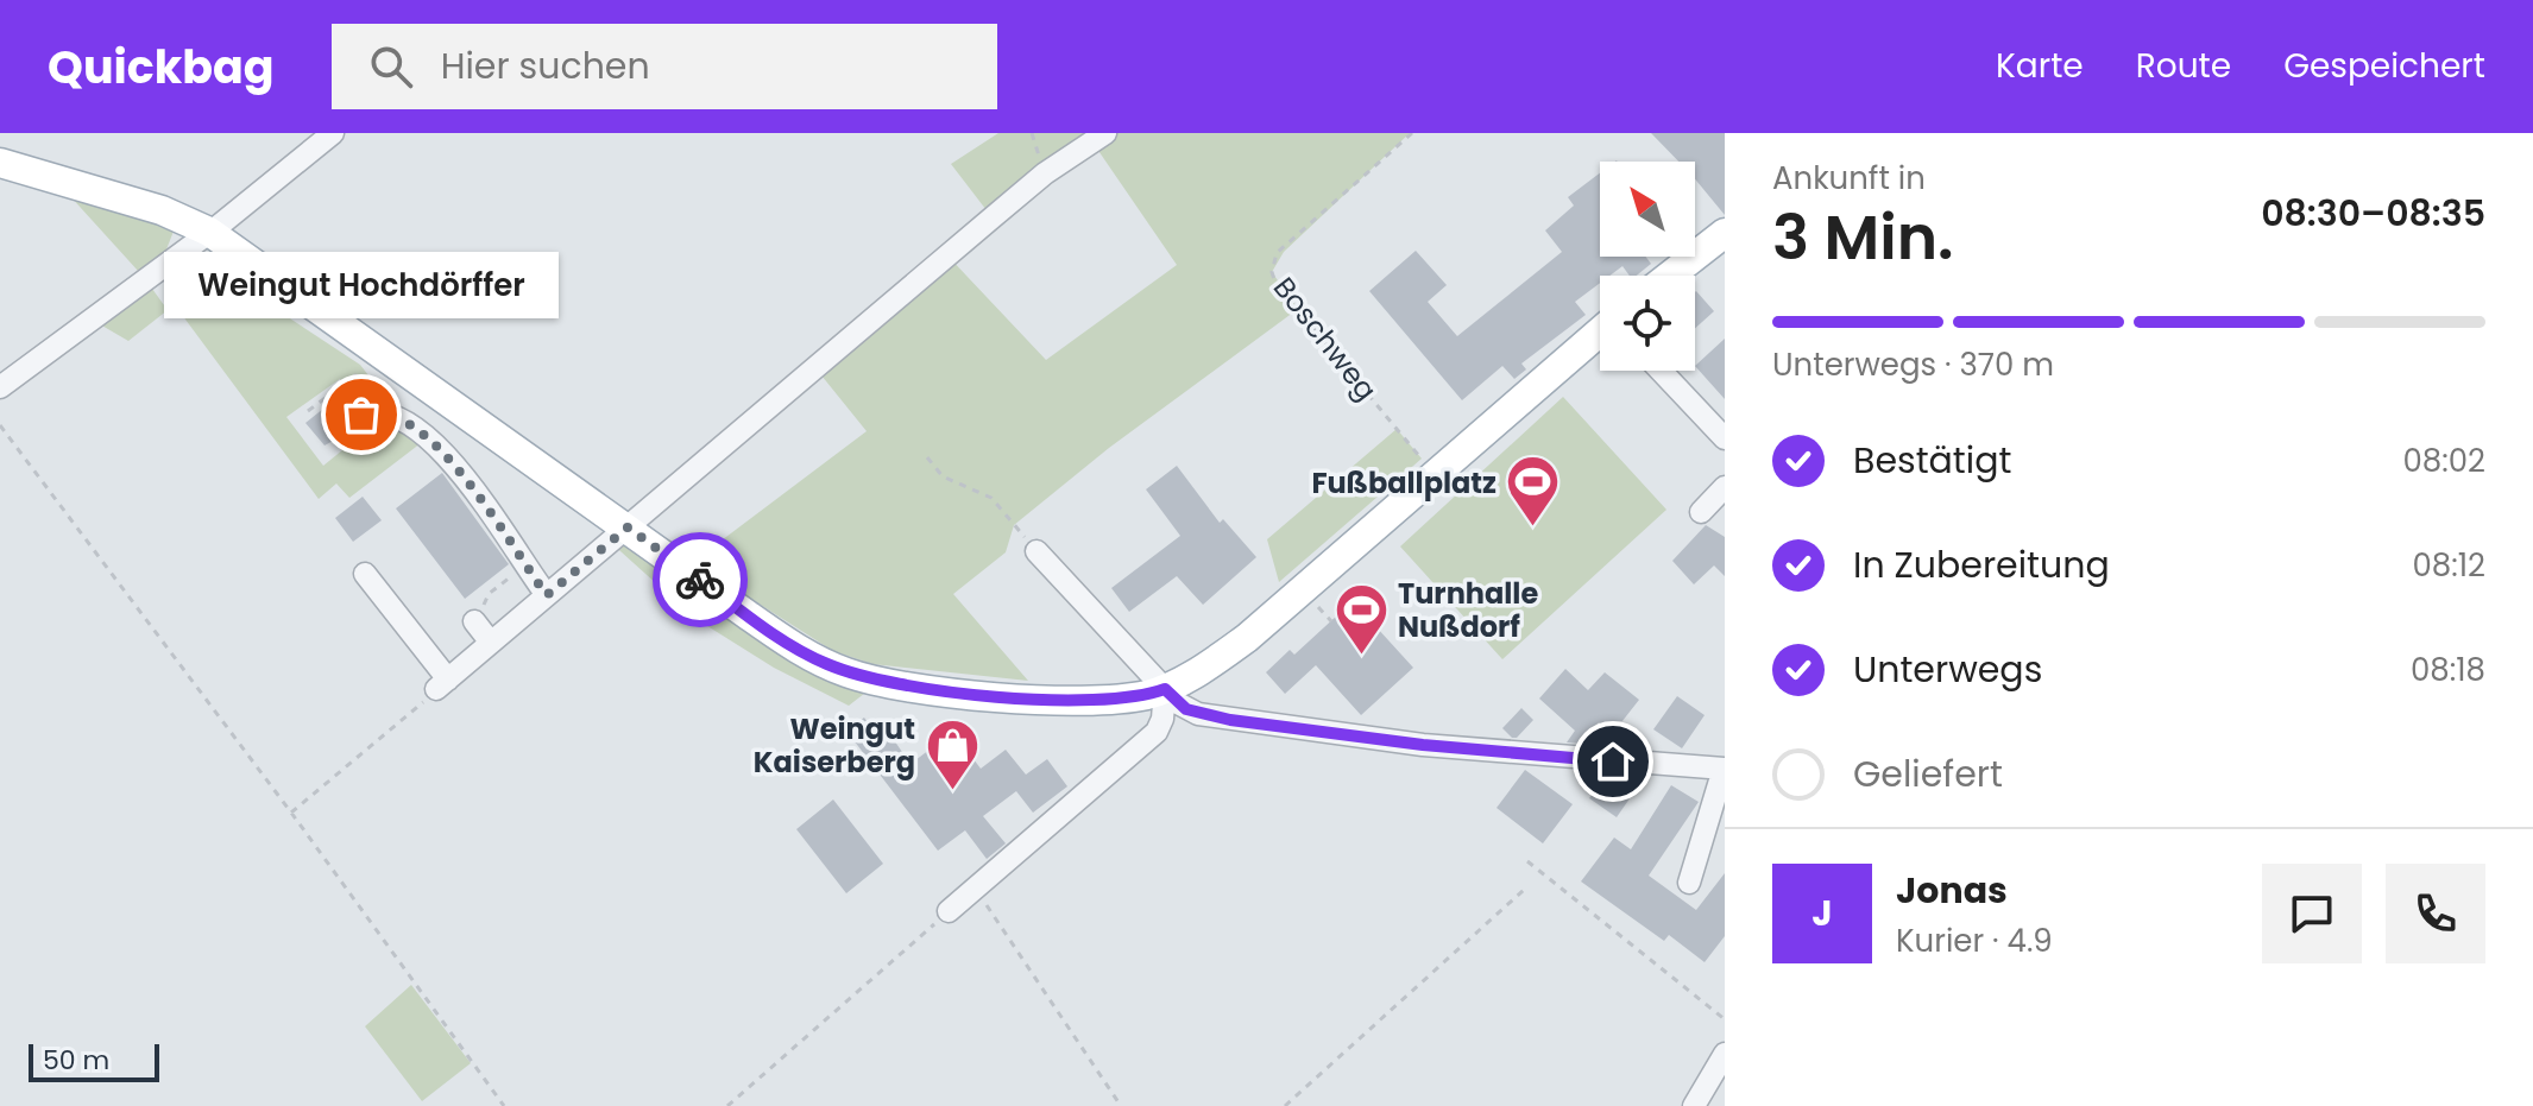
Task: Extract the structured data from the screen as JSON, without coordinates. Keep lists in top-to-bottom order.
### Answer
{
  "streets": {
    "path": ["Boschweg"]
  },
  "places": {
    "other": ["Weingut Hochdörffer"],
    "sports": ["Fußballplatz", "Turnhalle Nußdorf"],
    "shop": ["Weingut Kaiserberg"]
  },
  "scale_bar": "50 m",
  "north": "top left",
  "page": {
    "header": "Quickbag",
    "search": "Hier suchen",
    "nav": ["Karte", "Route", "Gespeichert"],
    "heading": ["3 Min.", "Ankunft in", "08:30–08:35"],
    "panel": ["Jonas", "Kurier · 4.9"],
    "bubble": "Weingut Hochdörffer",
    "bar": "Unterwegs · 370 m",
    "list": [
      ["Bestätigt", "08:02"],
      ["In Zubereitung", "08:12"],
      ["Unterwegs", "08:18"],
      "Geliefert"
    ],
    "round": "J",
    "scale": "50 m"
  }
}
